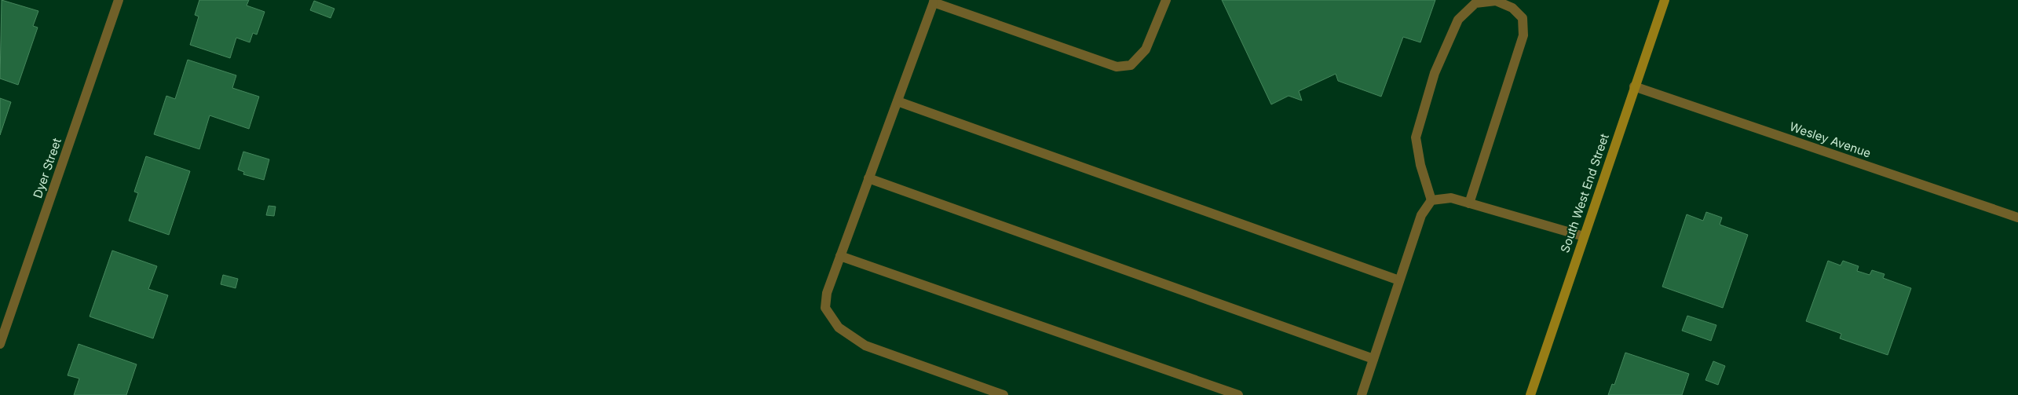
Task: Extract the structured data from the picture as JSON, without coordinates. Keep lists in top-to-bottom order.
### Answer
{
  "streets": {
    "street": ["Wesley Avenue", "Dyer Street", "South West End Street"]
  },
  "crossings": [
    ["Wesley Avenue", "South West End Street"]
  ]
}
